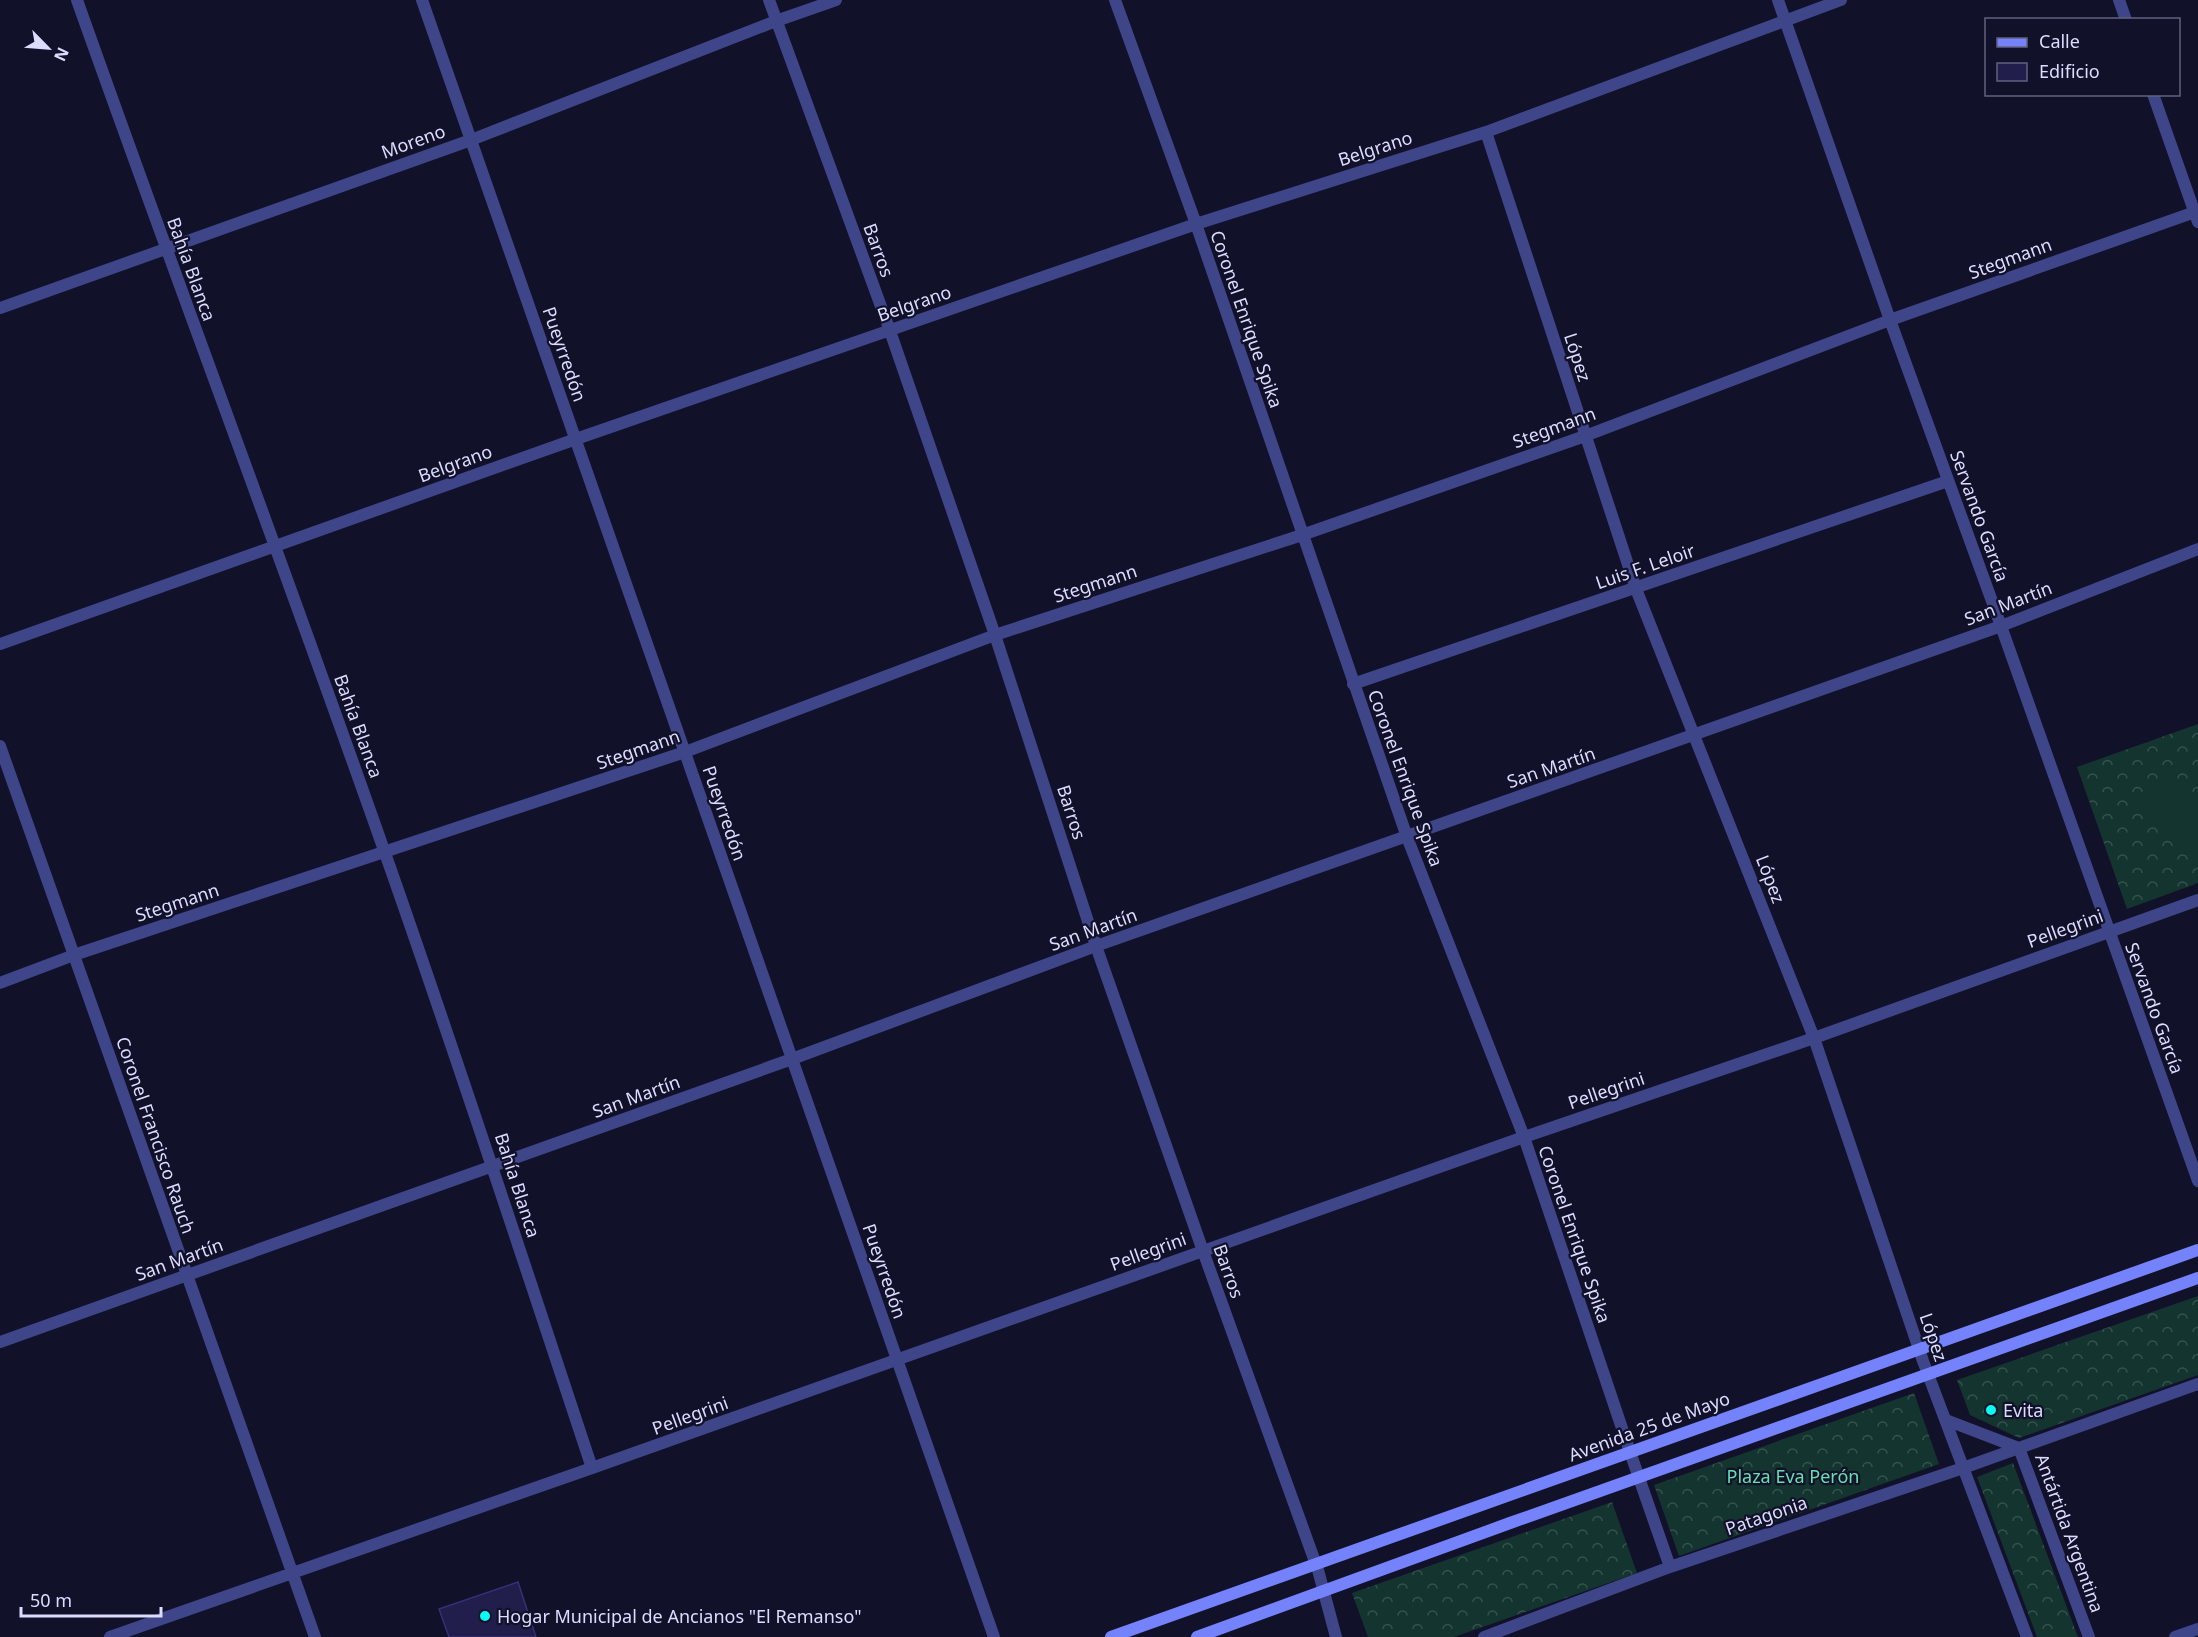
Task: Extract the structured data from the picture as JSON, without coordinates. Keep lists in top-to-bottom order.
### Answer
{
  "streets": {
    "main road": ["Avenida 25 de Mayo"],
    "street": [
      "Moreno",
      "Belgrano",
      "Barros",
      "Stegmann",
      "Bahía Blanca",
      "Coronel Enrique Spika",
      "Pueyrredón",
      "López",
      "Servando García",
      "Luis F. Leloir",
      "San Martín",
      "Pellegrini",
      "Coronel Francisco Rauch",
      "Patagonia",
      "Antártida Argentina"
    ]
  },
  "crossings": [
    ["Moreno", "Barros"],
    ["Moreno", "Bahía Blanca"],
    ["Moreno", "Pueyrredón"],
    ["Belgrano", "Barros"],
    ["Belgrano", "Bahía Blanca"],
    ["Belgrano", "Coronel Enrique Spika"],
    ["Belgrano", "Pueyrredón"],
    ["Belgrano", "López"],
    ["Belgrano", "Servando García"],
    ["Barros", "Stegmann"],
    ["Barros", "San Martín"],
    ["Barros", "Pellegrini"],
    ["Barros", "Avenida 25 de Mayo"],
    ["Stegmann", "Bahía Blanca"],
    ["Stegmann", "Coronel Enrique Spika"],
    ["Stegmann", "Pueyrredón"],
    ["Stegmann", "López"],
    ["Stegmann", "Servando García"],
    ["Stegmann", "Coronel Francisco Rauch"],
    ["Bahía Blanca", "San Martín"],
    ["Bahía Blanca", "Pellegrini"],
    ["Coronel Enrique Spika", "Luis F. Leloir"],
    ["Coronel Enrique Spika", "San Martín"],
    ["Coronel Enrique Spika", "Pellegrini"],
    ["Coronel Enrique Spika", "Avenida 25 de Mayo"],
    ["Coronel Enrique Spika", "Patagonia"],
    ["Pueyrredón", "San Martín"],
    ["Pueyrredón", "Pellegrini"],
    ["López", "Luis F. Leloir"],
    ["López", "San Martín"],
    ["López", "Pellegrini"],
    ["López", "Avenida 25 de Mayo"],
    ["López", "Patagonia"],
    ["López", "Antártida Argentina"],
    ["Servando García", "Luis F. Leloir"],
    ["Servando García", "San Martín"],
    ["Servando García", "Pellegrini"],
    ["San Martín", "Coronel Francisco Rauch"],
    ["Pellegrini", "Coronel Francisco Rauch"],
    ["Patagonia", "Antártida Argentina"]
  ],
  "parks": ["Plaza Eva Perón"],
  "places": ["Evita", "Hogar Municipal de Ancianos \"El Remanso\""],
  "legend": ["Calle", "Edificio"],
  "scale_bar": "50 m",
  "north": "bottom right"
}
